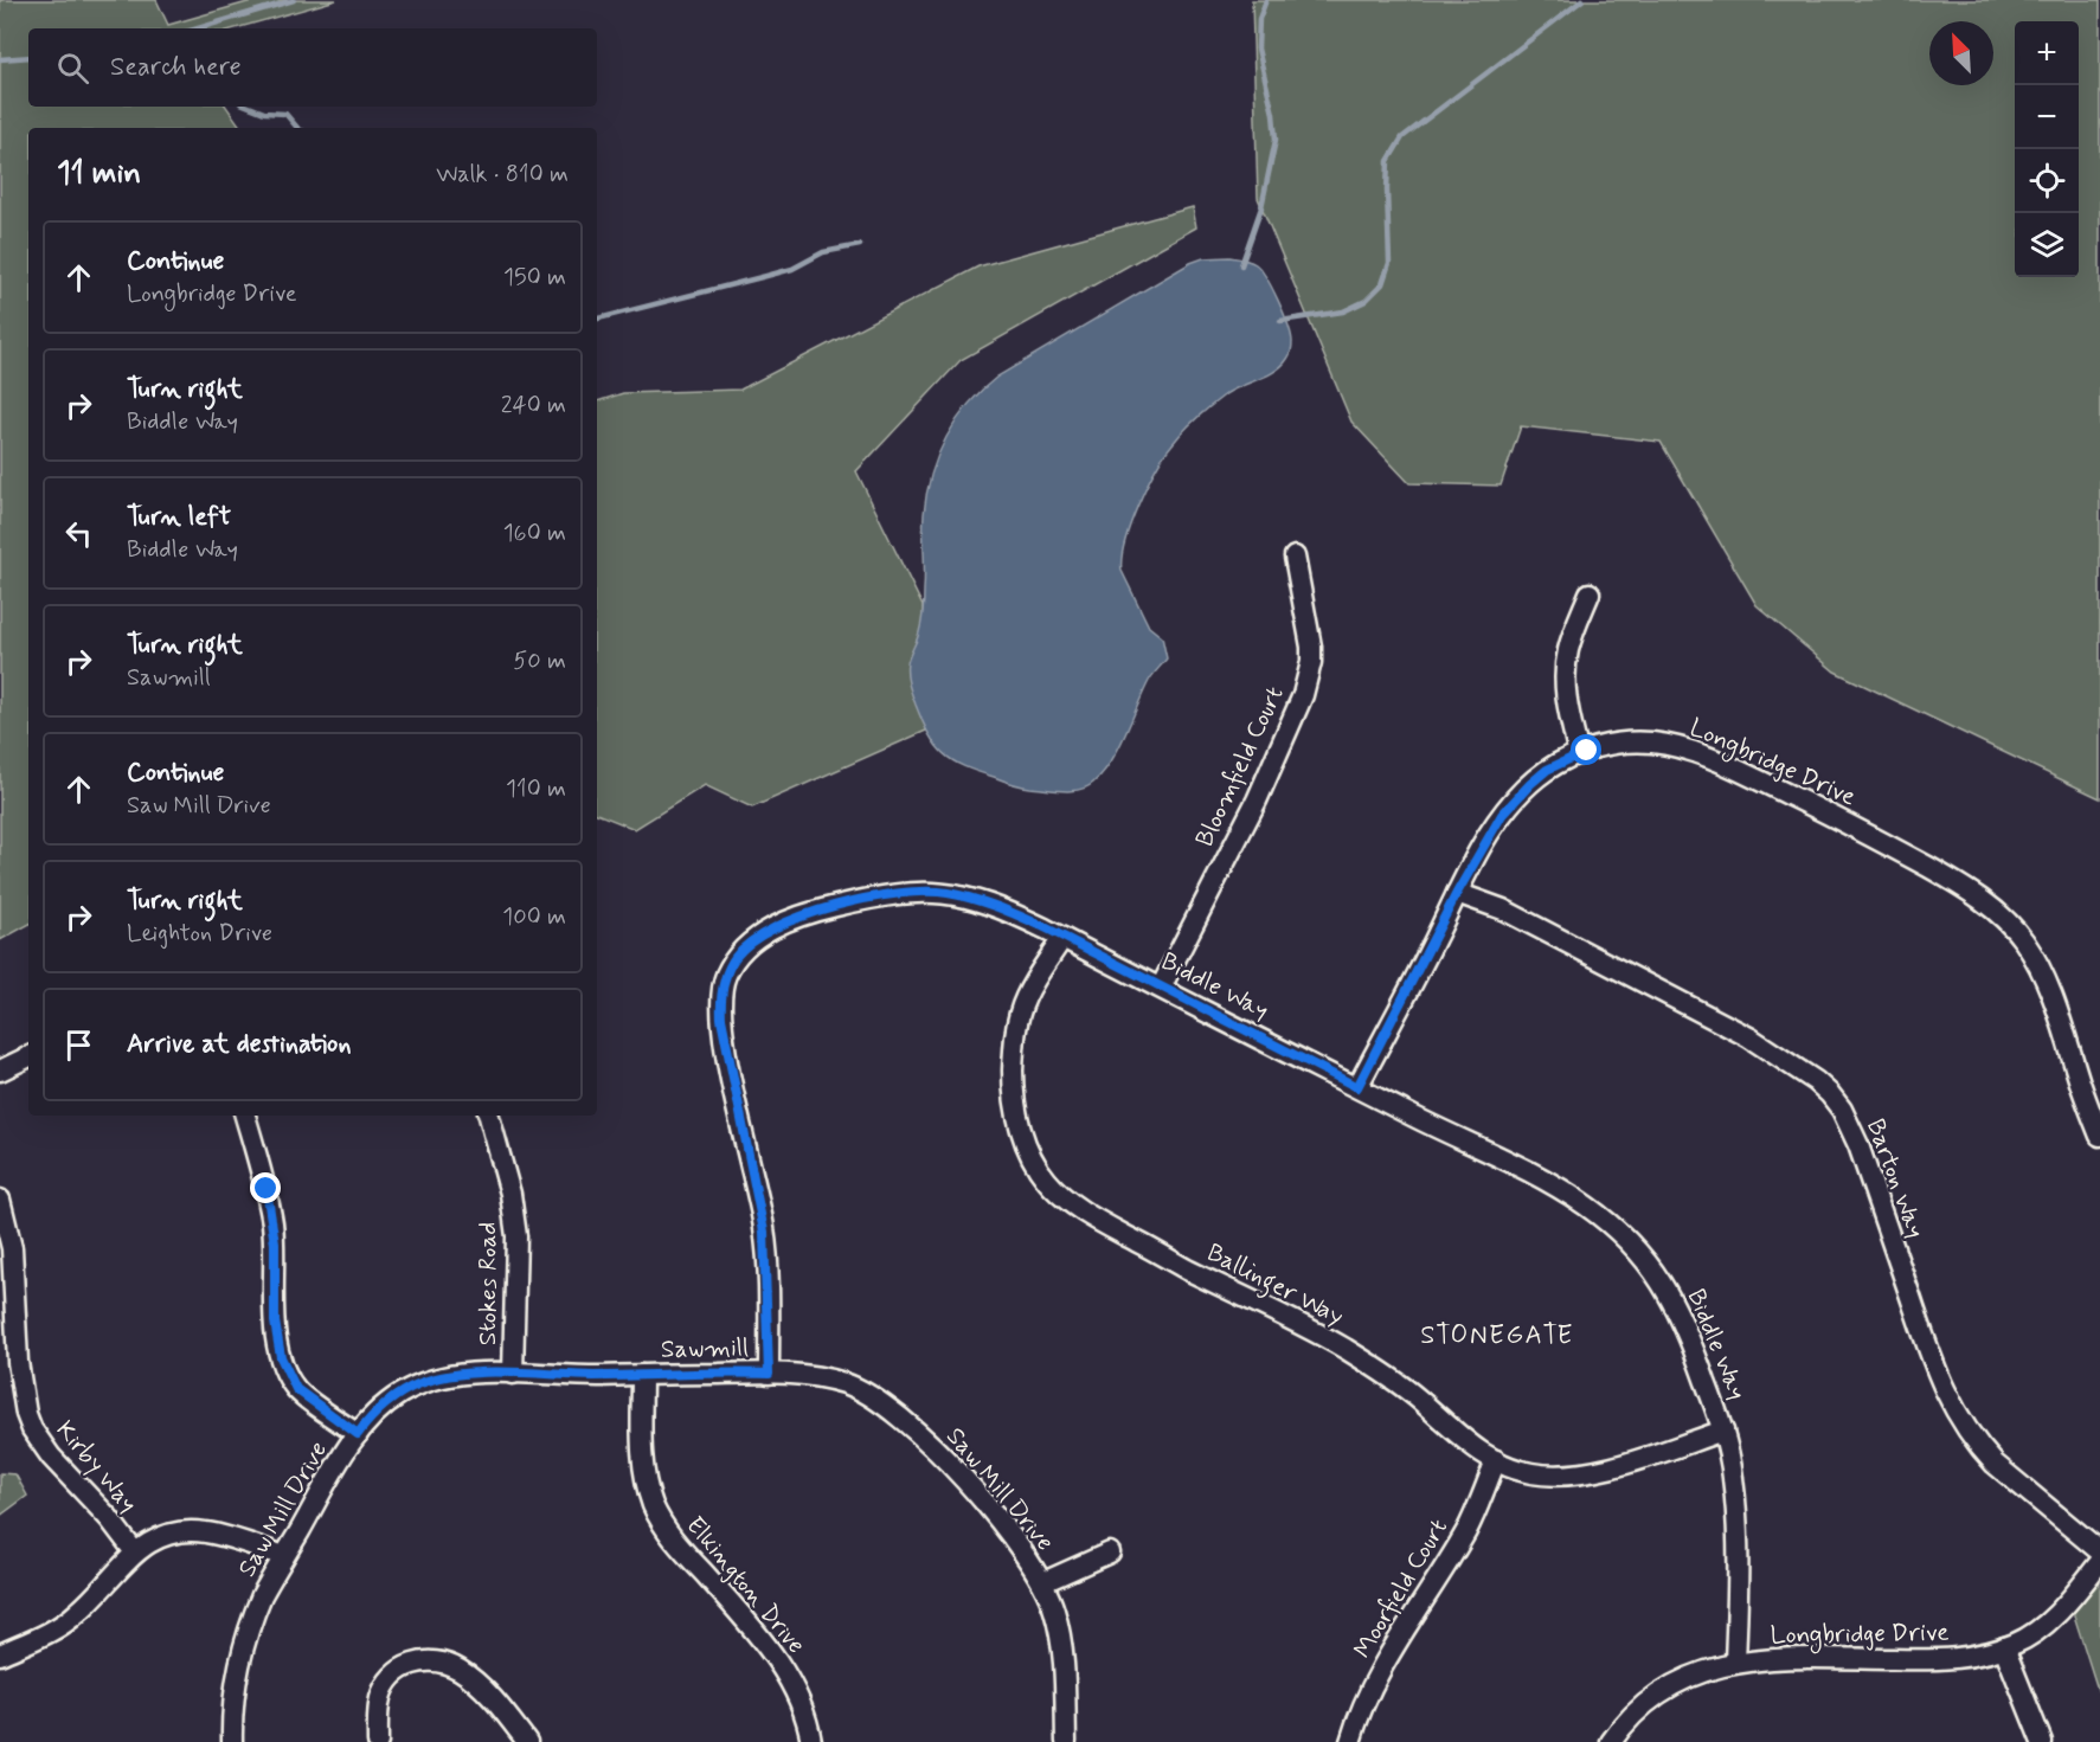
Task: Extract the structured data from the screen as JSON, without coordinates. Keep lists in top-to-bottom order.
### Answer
{
  "streets": {
    "street": [
      "Longbridge Drive",
      "Bloomfield Court",
      "Biddle Way",
      "Barton Way",
      "Stokes Road",
      "Ballinger Way",
      "Sawmill",
      "Kirby Way",
      "Saw Mill Drive",
      "Elkington Drive",
      "Moorfield Court"
    ]
  },
  "crossings": [
    ["Longbridge Drive", "Biddle Way"],
    ["Longbridge Drive", "Barton Way"],
    ["Bloomfield Court", "Biddle Way"],
    ["Biddle Way", "Ballinger Way"],
    ["Biddle Way", "Sawmill"],
    ["Biddle Way", "Saw Mill Drive"],
    ["Stokes Road", "Saw Mill Drive"],
    ["Ballinger Way", "Moorfield Court"],
    ["Sawmill", "Saw Mill Drive"],
    ["Sawmill", "Elkington Drive"],
    ["Saw Mill Drive", "Elkington Drive"]
  ],
  "districts": ["STONEGATE"],
  "north": "top left",
  "page": {
    "map_buttons": ["+", "−"],
    "search": "Search here",
    "heading": ["11 min", "Walk · 810 m"],
    "list": [
      ["Continue", "Longbridge Drive", "150 m"],
      ["Turn right", "Biddle Way", "240 m"],
      ["Turn left", "Biddle Way", "160 m"],
      ["Turn right", "Sawmill", "50 m"],
      ["Continue", "Saw Mill Drive", "110 m"],
      ["Turn right", "Leighton Drive", "100 m"],
      "Arrive at destination"
    ]
  }
}
